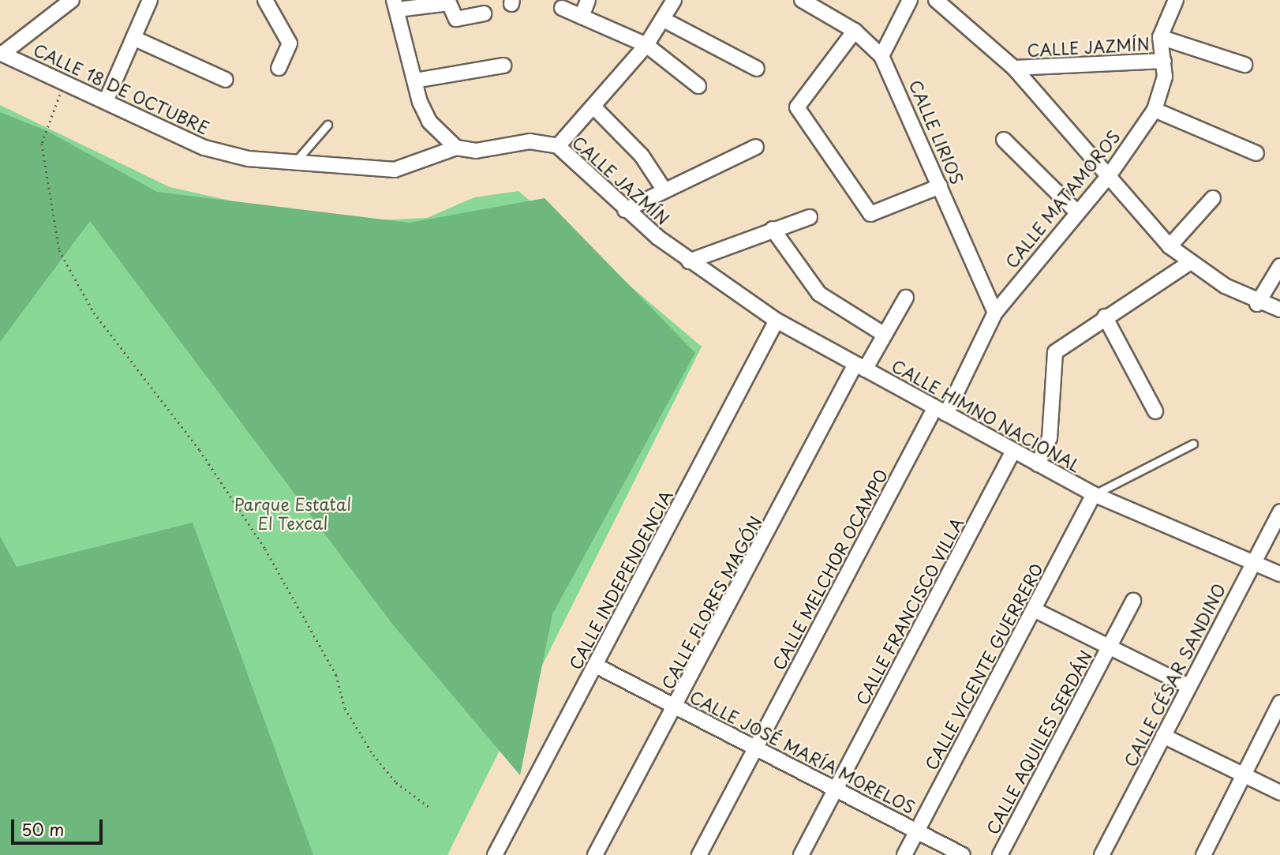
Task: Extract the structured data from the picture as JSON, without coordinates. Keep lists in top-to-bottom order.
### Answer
{
  "streets": {
    "street": [
      "CALLE JAZMÍN",
      "CALLE 18 DE OCTUBRE",
      "CALLE LIRIOS",
      "CALLE MATAMOROS",
      "CALLE HIMNO NACIONAL",
      "CALLE MELCHOR OCAMPO",
      "CALLE INDEPENDENCIA",
      "CALLE FLORES MAGÓN",
      "CALLE FRANCISCO VILLA",
      "CALLE VICENTE GUERRERO",
      "CALLE CÉSAR SANDINO",
      "CALLE AQUILES SERDÁN",
      "CALLE JOSÉ MARÍA MORELOS"
    ]
  },
  "crossings": [
    ["CALLE JAZMÍN", "CALLE 18 DE OCTUBRE"],
    ["CALLE JAZMÍN", "CALLE MATAMOROS"],
    ["CALLE JAZMÍN", "CALLE HIMNO NACIONAL"],
    ["CALLE LIRIOS", "CALLE MATAMOROS"],
    ["CALLE MATAMOROS", "CALLE HIMNO NACIONAL"],
    ["CALLE MATAMOROS", "CALLE MELCHOR OCAMPO"],
    ["CALLE HIMNO NACIONAL", "CALLE MELCHOR OCAMPO"],
    ["CALLE HIMNO NACIONAL", "CALLE INDEPENDENCIA"],
    ["CALLE HIMNO NACIONAL", "CALLE FLORES MAGÓN"],
    ["CALLE HIMNO NACIONAL", "CALLE FRANCISCO VILLA"],
    ["CALLE HIMNO NACIONAL", "CALLE VICENTE GUERRERO"],
    ["CALLE HIMNO NACIONAL", "CALLE CÉSAR SANDINO"],
    ["CALLE MELCHOR OCAMPO", "CALLE JOSÉ MARÍA MORELOS"],
    ["CALLE INDEPENDENCIA", "CALLE JOSÉ MARÍA MORELOS"],
    ["CALLE FLORES MAGÓN", "CALLE JOSÉ MARÍA MORELOS"],
    ["CALLE FRANCISCO VILLA", "CALLE JOSÉ MARÍA MORELOS"],
    ["CALLE VICENTE GUERRERO", "CALLE JOSÉ MARÍA MORELOS"]
  ],
  "parks": ["Parque Estatal El Texcal"],
  "scale_bar": "50 m"
}
